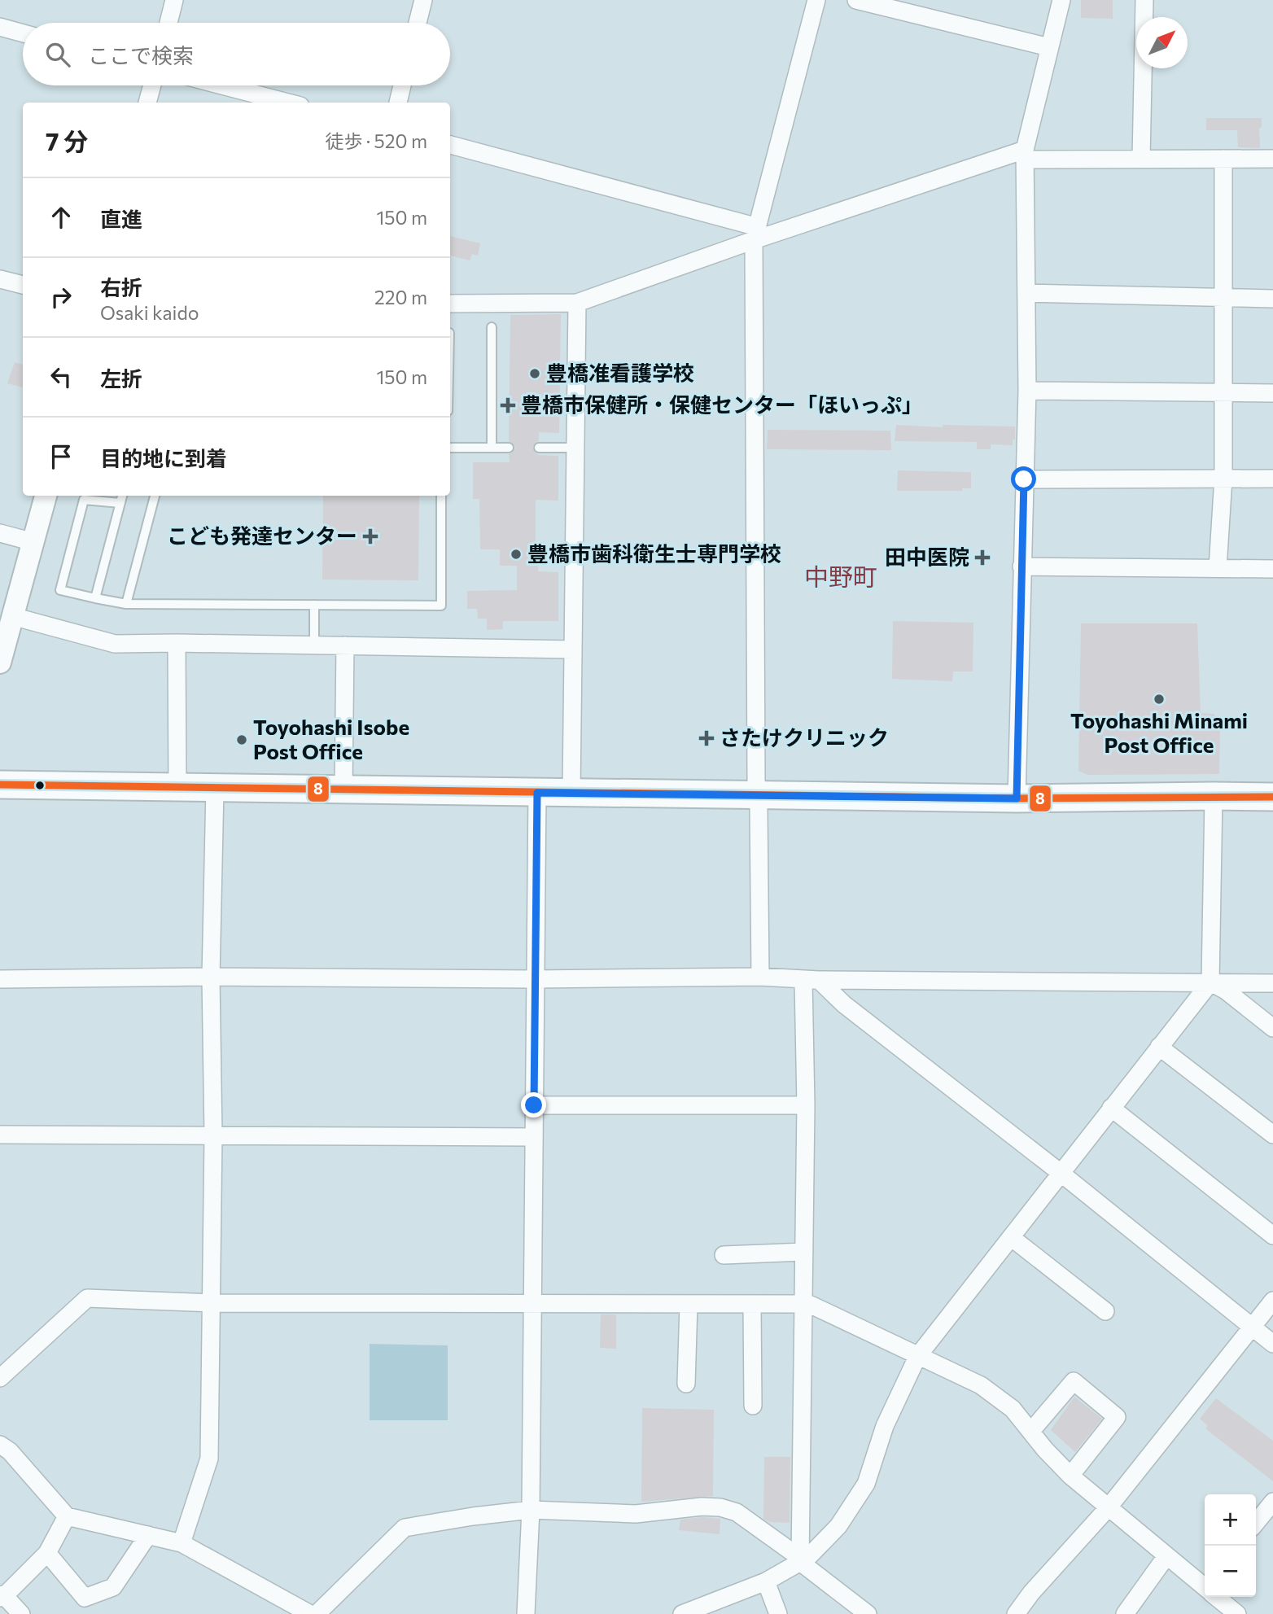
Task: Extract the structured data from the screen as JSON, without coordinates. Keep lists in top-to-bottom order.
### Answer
{
  "districts": ["中野町"],
  "places": {
    "other": [
      "豊橋准看護学校",
      "豊橋市歯科衛生士専門学校",
      "Toyohashi Minami Post Office",
      "Toyohashi Isobe Post Office"
    ],
    "health": [
      "豊橋市保健所・保健センター「ほいっぷ」",
      "こども発達センター",
      "田中医院",
      "さたけクリニック"
    ]
  },
  "lines": ["transit line 8"],
  "north": "top right",
  "page": {
    "search": "ここで検索",
    "heading": ["7 分", "徒歩 · 520 m"],
    "list": [
      ["直進", "150 m"],
      ["右折", "Osaki kaido", "220 m"],
      ["左折", "150 m"],
      "目的地に到着"
    ],
    "map_buttons": ["+", "−"]
  }
}
